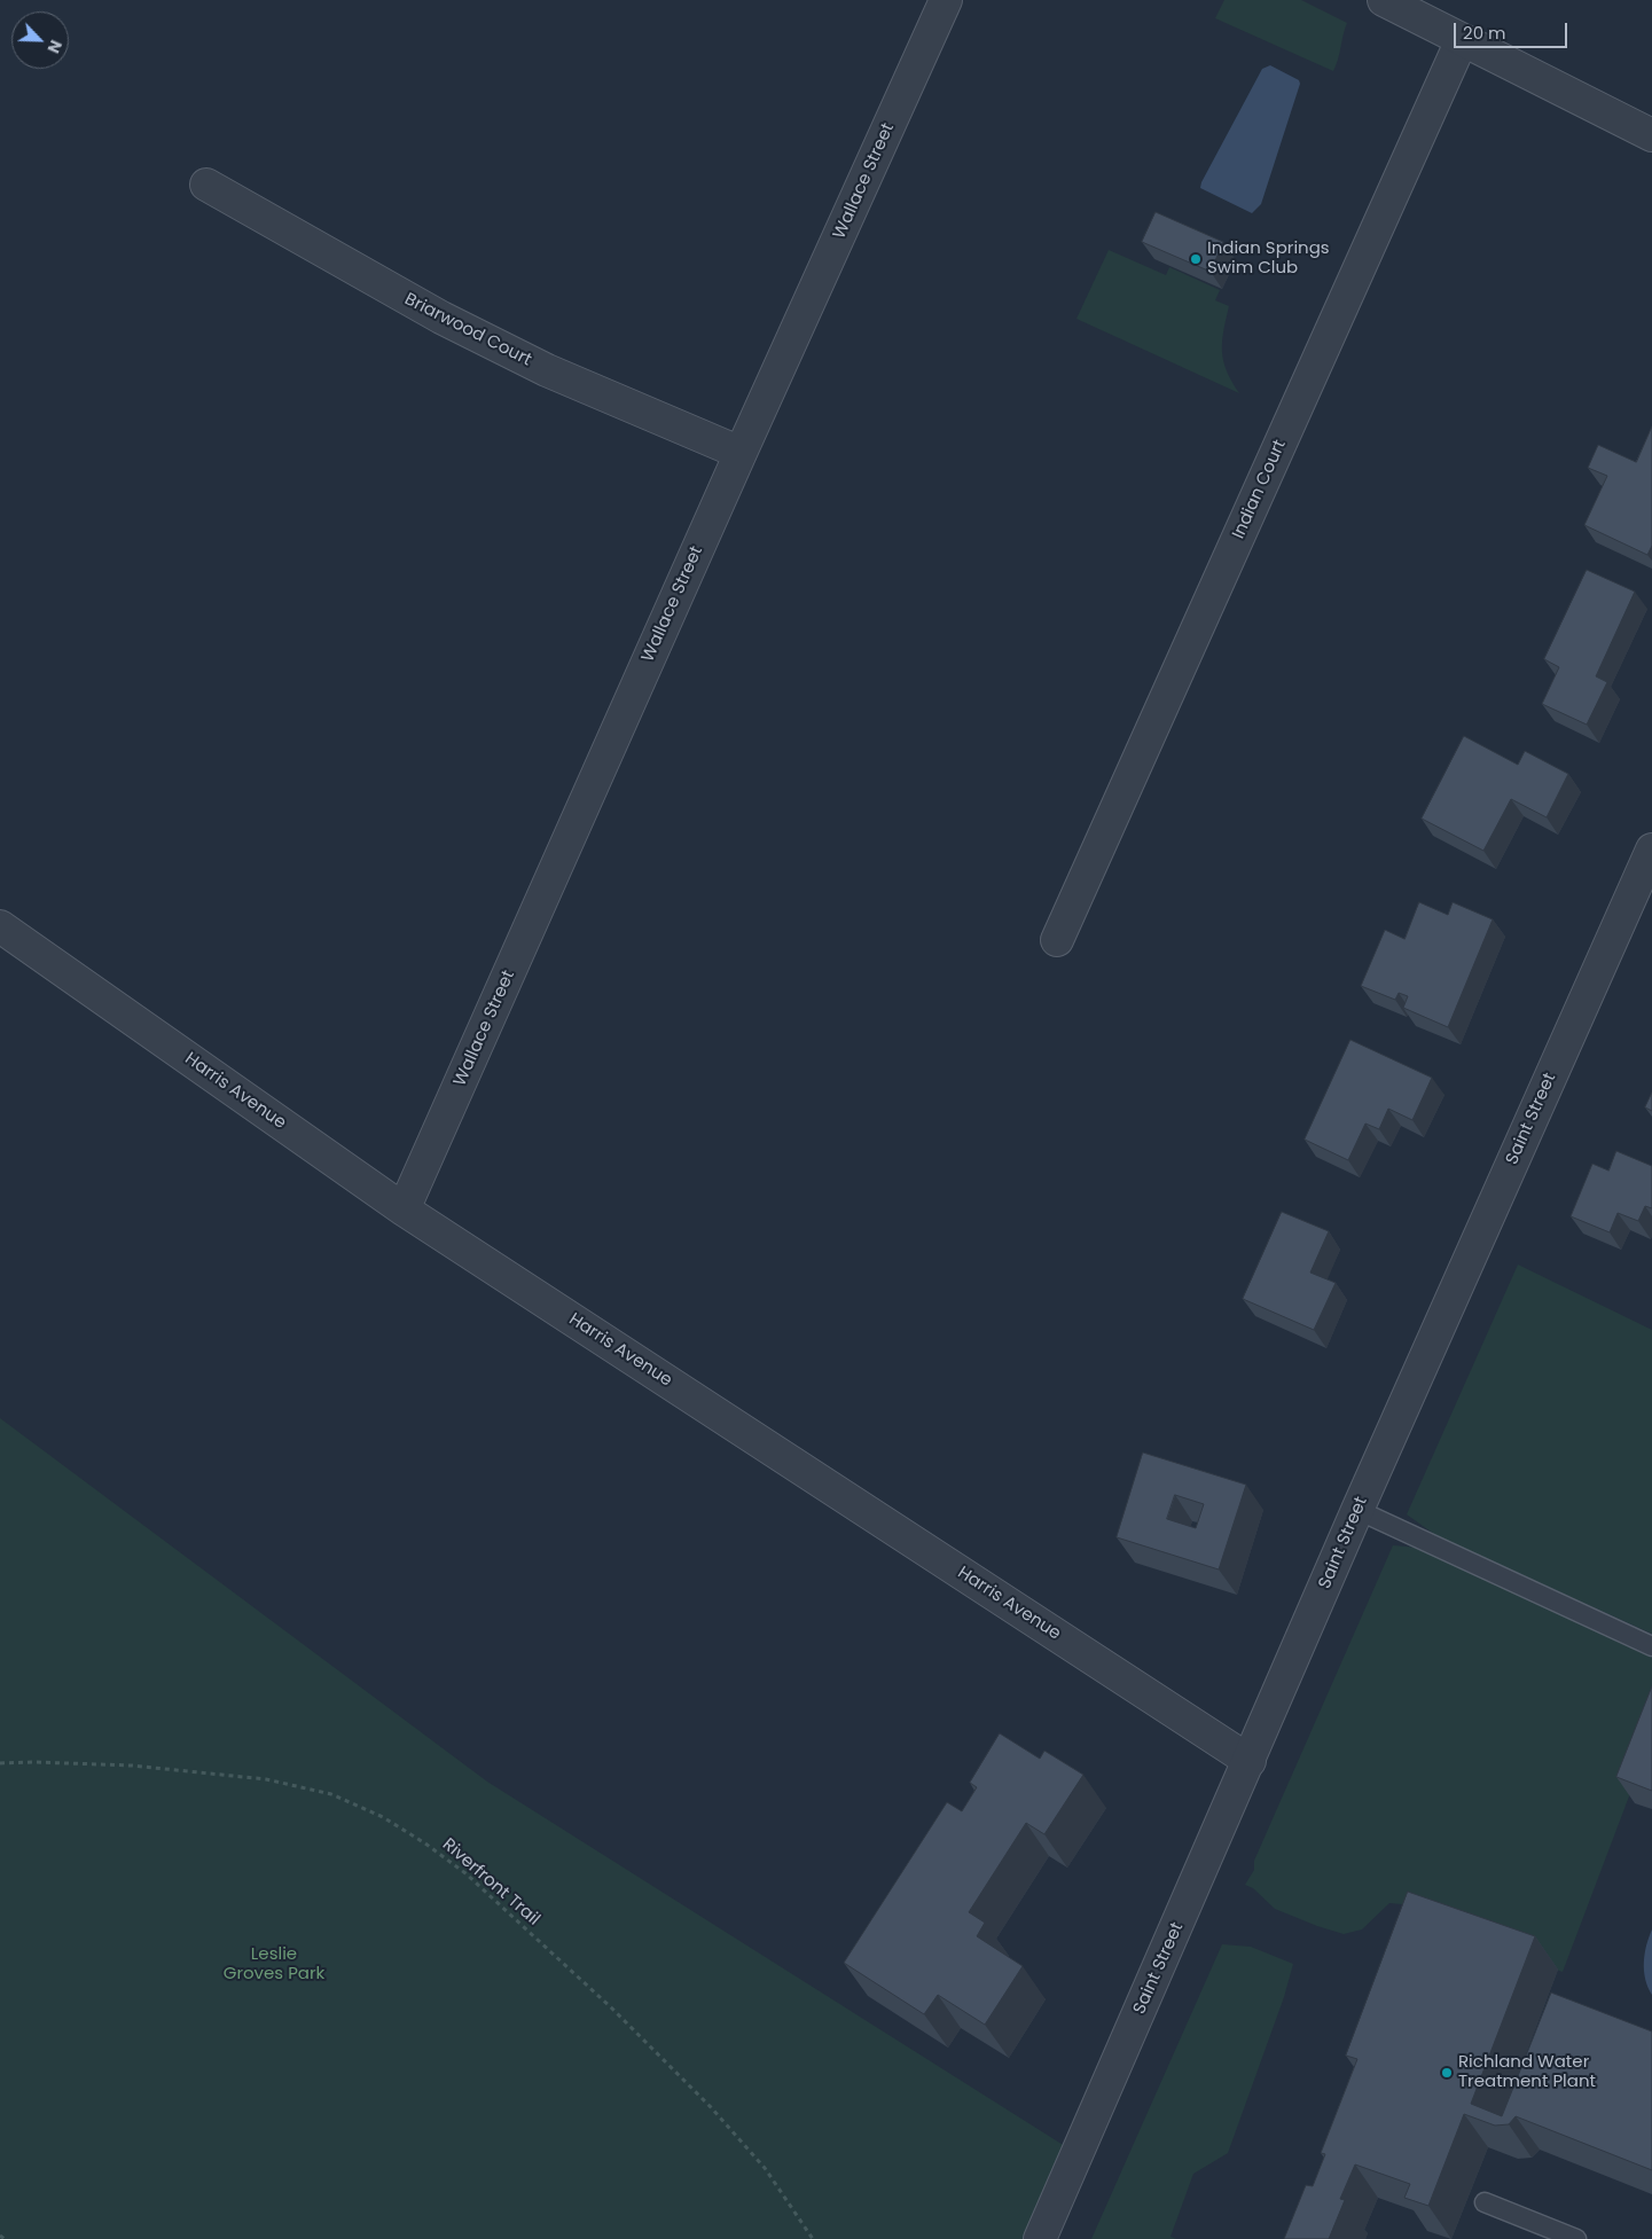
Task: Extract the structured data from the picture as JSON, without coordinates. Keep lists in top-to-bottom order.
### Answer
{
  "streets": {
    "street": [
      "Wallace Street",
      "Briarwood Court",
      "Indian Court",
      "Harris Avenue",
      "Saint Street"
    ],
    "path": ["Riverfront Trail"]
  },
  "crossings": [
    ["Wallace Street", "Briarwood Court"],
    ["Wallace Street", "Harris Avenue"],
    ["Harris Avenue", "Saint Street"]
  ],
  "parks": ["Leslie Groves Park"],
  "places": ["Indian Springs Swim Club", "Richland Water Treatment Plant"],
  "scale_bar": "20 m",
  "north": "bottom right"
}
